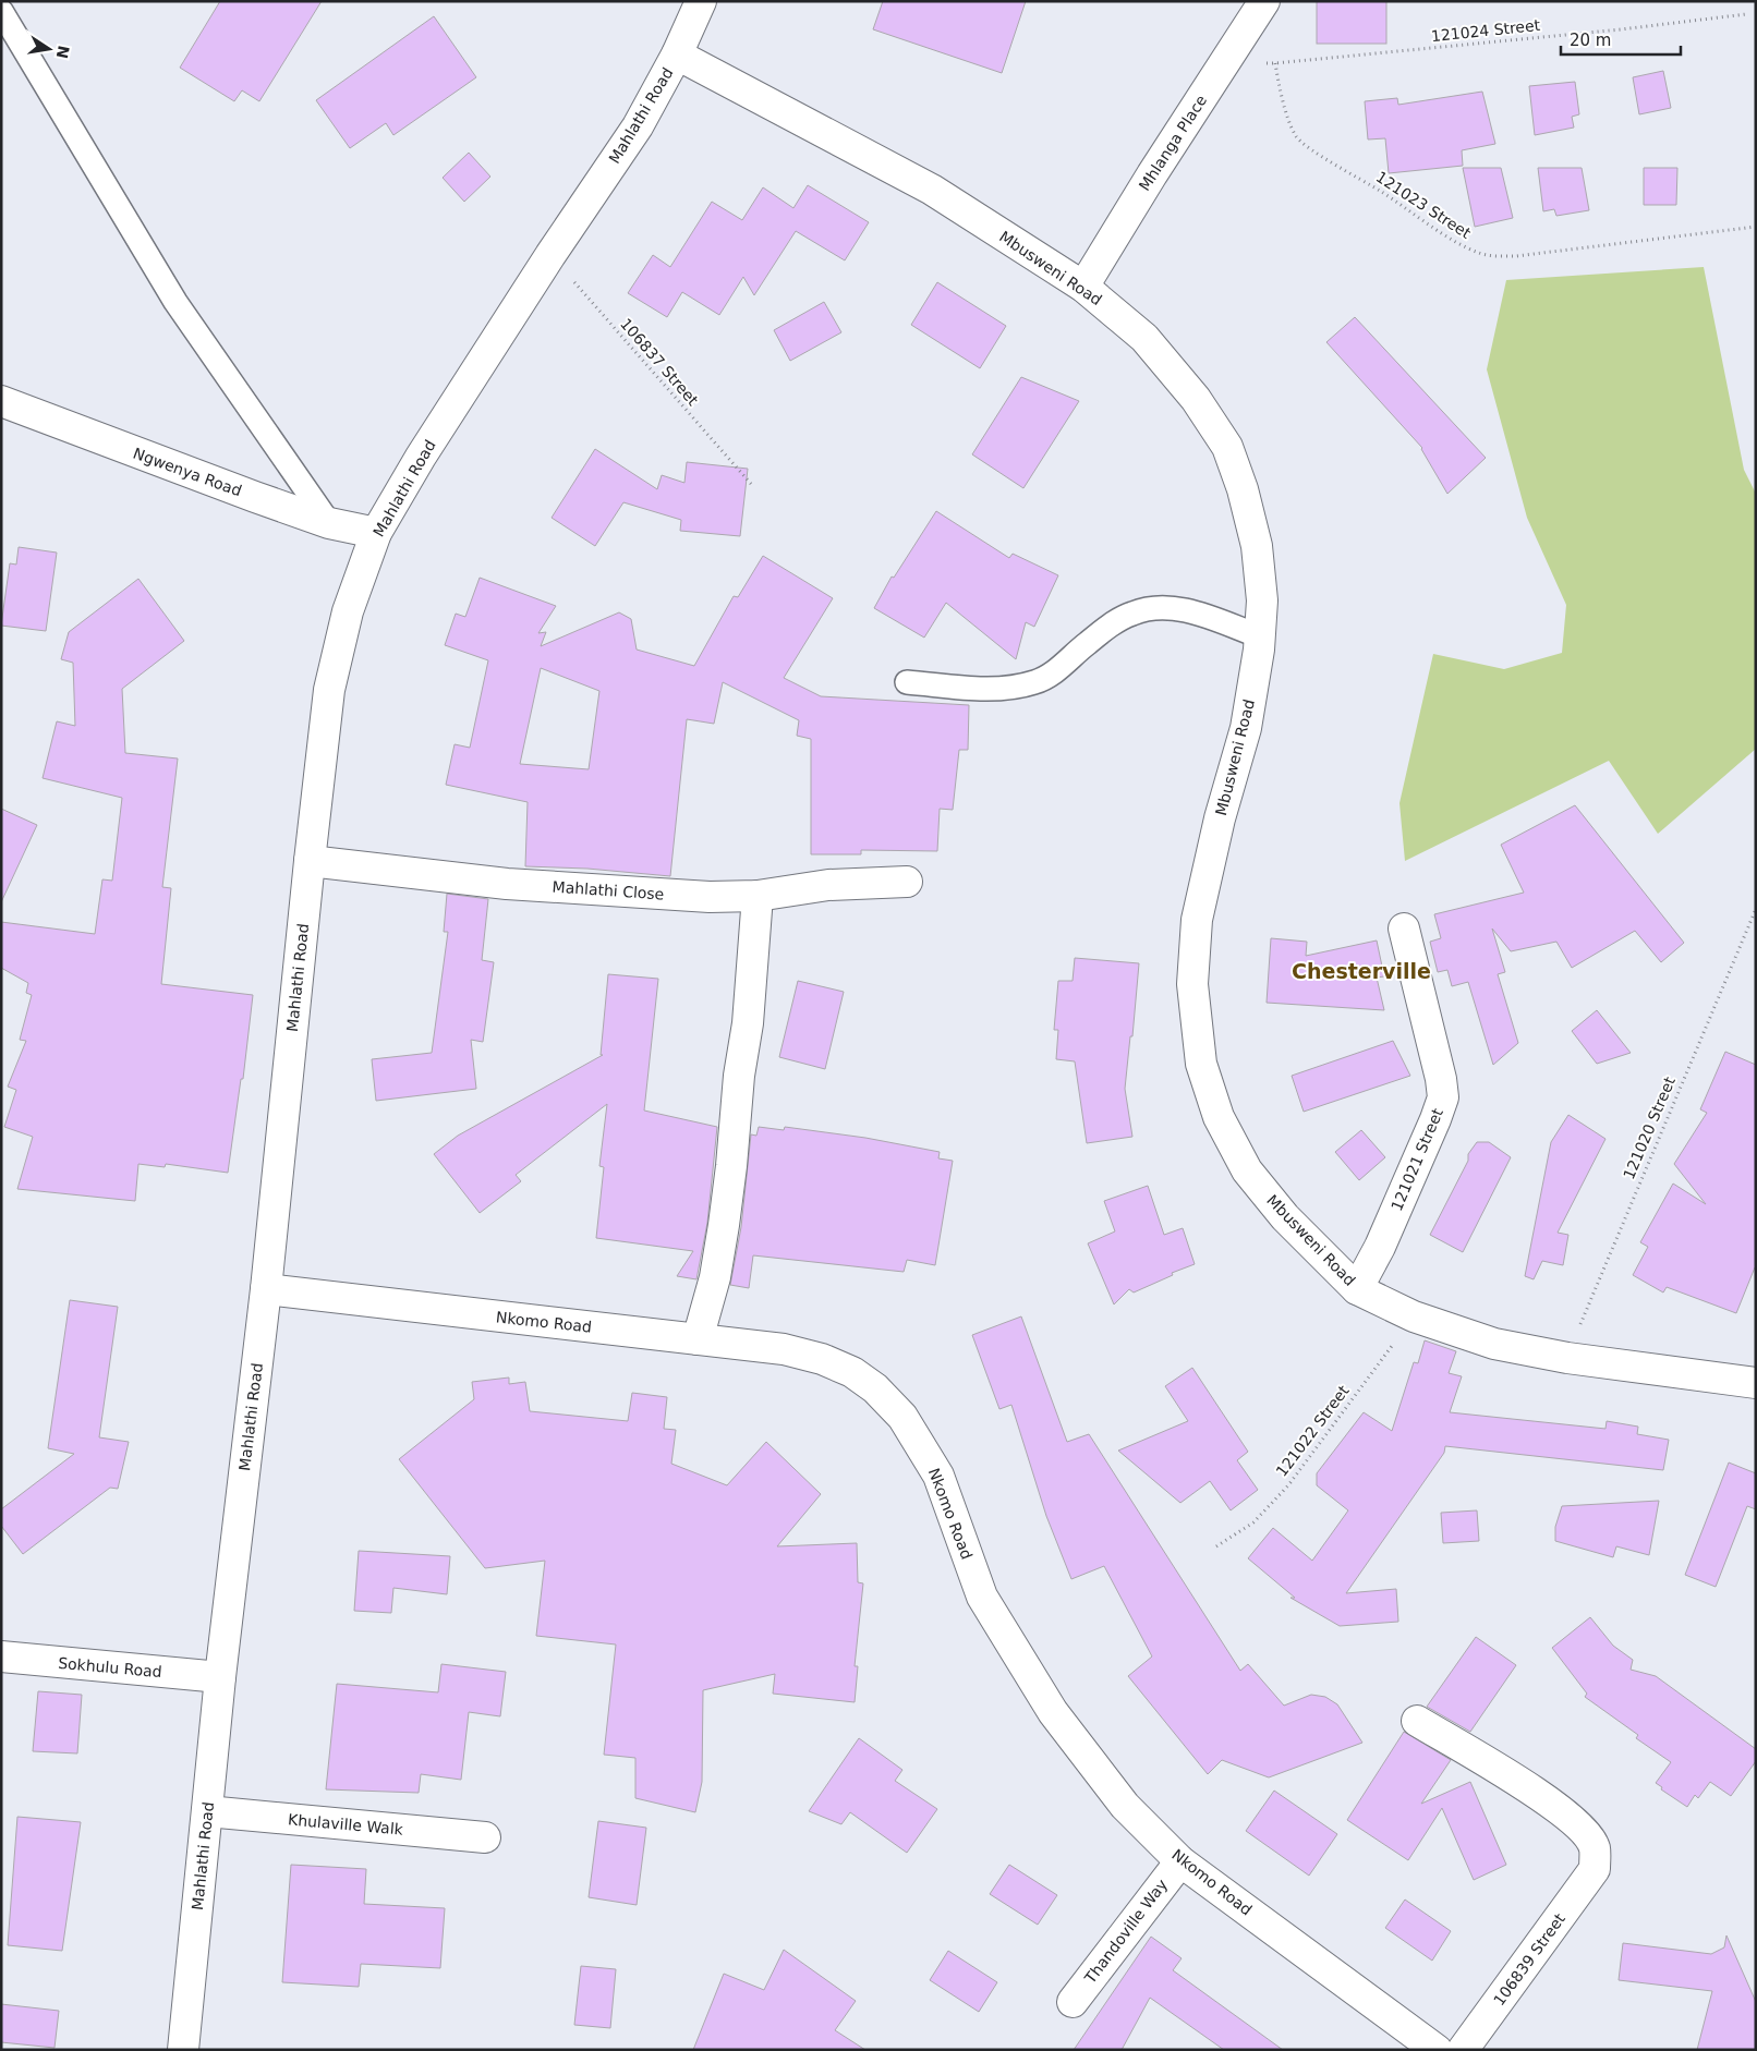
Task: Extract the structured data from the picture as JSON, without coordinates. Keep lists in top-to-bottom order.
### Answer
{
  "streets": {
    "street": [
      "Mahlathi Road",
      "Mhlanga Place",
      "Mbusweni Road",
      "Ngwenya Road",
      "Mahlathi Close",
      "121021 Street",
      "Nkomo Road",
      "Sokhulu Road",
      "Khulaville Walk",
      "Thandoville Way",
      "106839 Street"
    ],
    "path": [
      "121024 Street",
      "121023 Street",
      "106837 Street",
      "121020 Street",
      "121022 Street"
    ]
  },
  "crossings": [
    ["121024 Street", "Mhlanga Place"],
    ["121024 Street", "121023 Street"],
    ["Mahlathi Road", "Mbusweni Road"],
    ["Mahlathi Road", "106837 Street"],
    ["Mahlathi Road", "Ngwenya Road"],
    ["Mahlathi Road", "Mahlathi Close"],
    ["Mahlathi Road", "Nkomo Road"],
    ["Mahlathi Road", "Sokhulu Road"],
    ["Mahlathi Road", "Khulaville Walk"],
    ["Mhlanga Place", "Mbusweni Road"],
    ["Mbusweni Road", "121020 Street"],
    ["Mbusweni Road", "121021 Street"],
    ["Mbusweni Road", "121022 Street"],
    ["Nkomo Road", "Thandoville Way"]
  ],
  "districts": ["Chesterville"],
  "scale_bar": "20 m",
  "north": "right"
}
